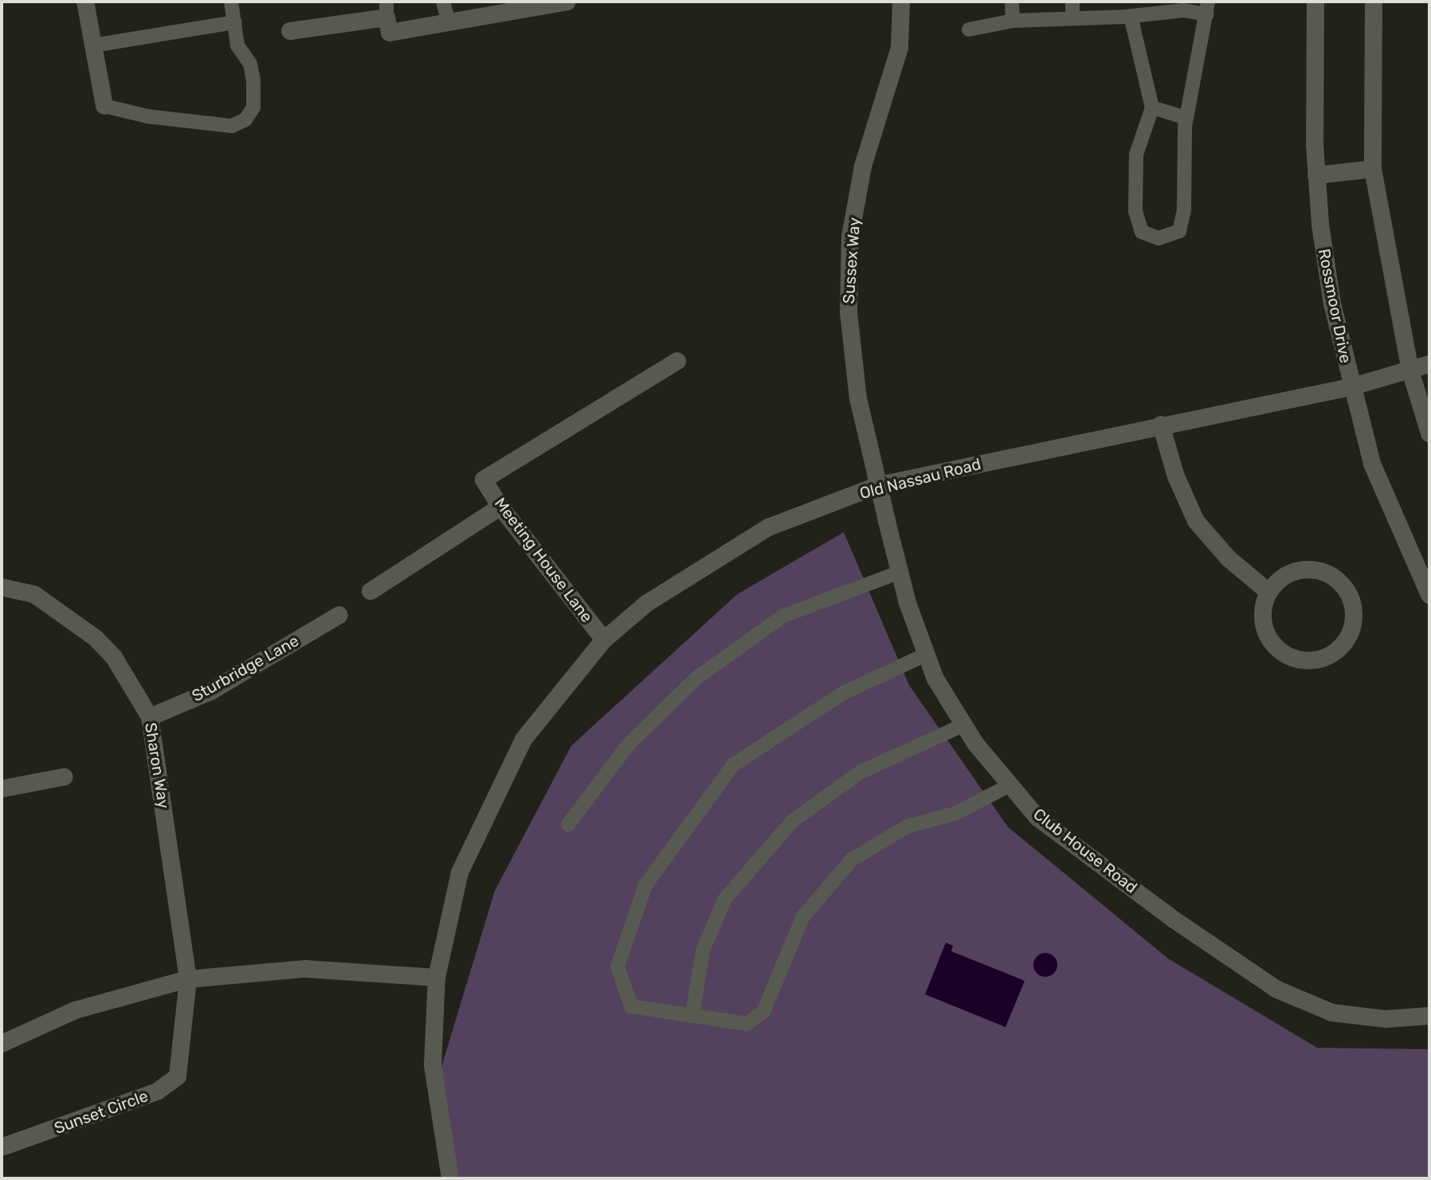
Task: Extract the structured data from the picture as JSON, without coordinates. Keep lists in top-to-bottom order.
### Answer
{
  "streets": {
    "street": [
      "Sussex Way",
      "Rossmoor Drive",
      "Old Nassau Road",
      "Meeting House Lane",
      "Sturbridge Lane",
      "Sharon Way",
      "Club House Road",
      "Sunset Circle"
    ]
  },
  "crossings": [
    ["Sussex Way", "Old Nassau Road"],
    ["Sussex Way", "Club House Road"],
    ["Rossmoor Drive", "Old Nassau Road"],
    ["Old Nassau Road", "Meeting House Lane"],
    ["Old Nassau Road", "Club House Road"],
    ["Sturbridge Lane", "Sharon Way"],
    ["Sharon Way", "Sunset Circle"]
  ]
}
